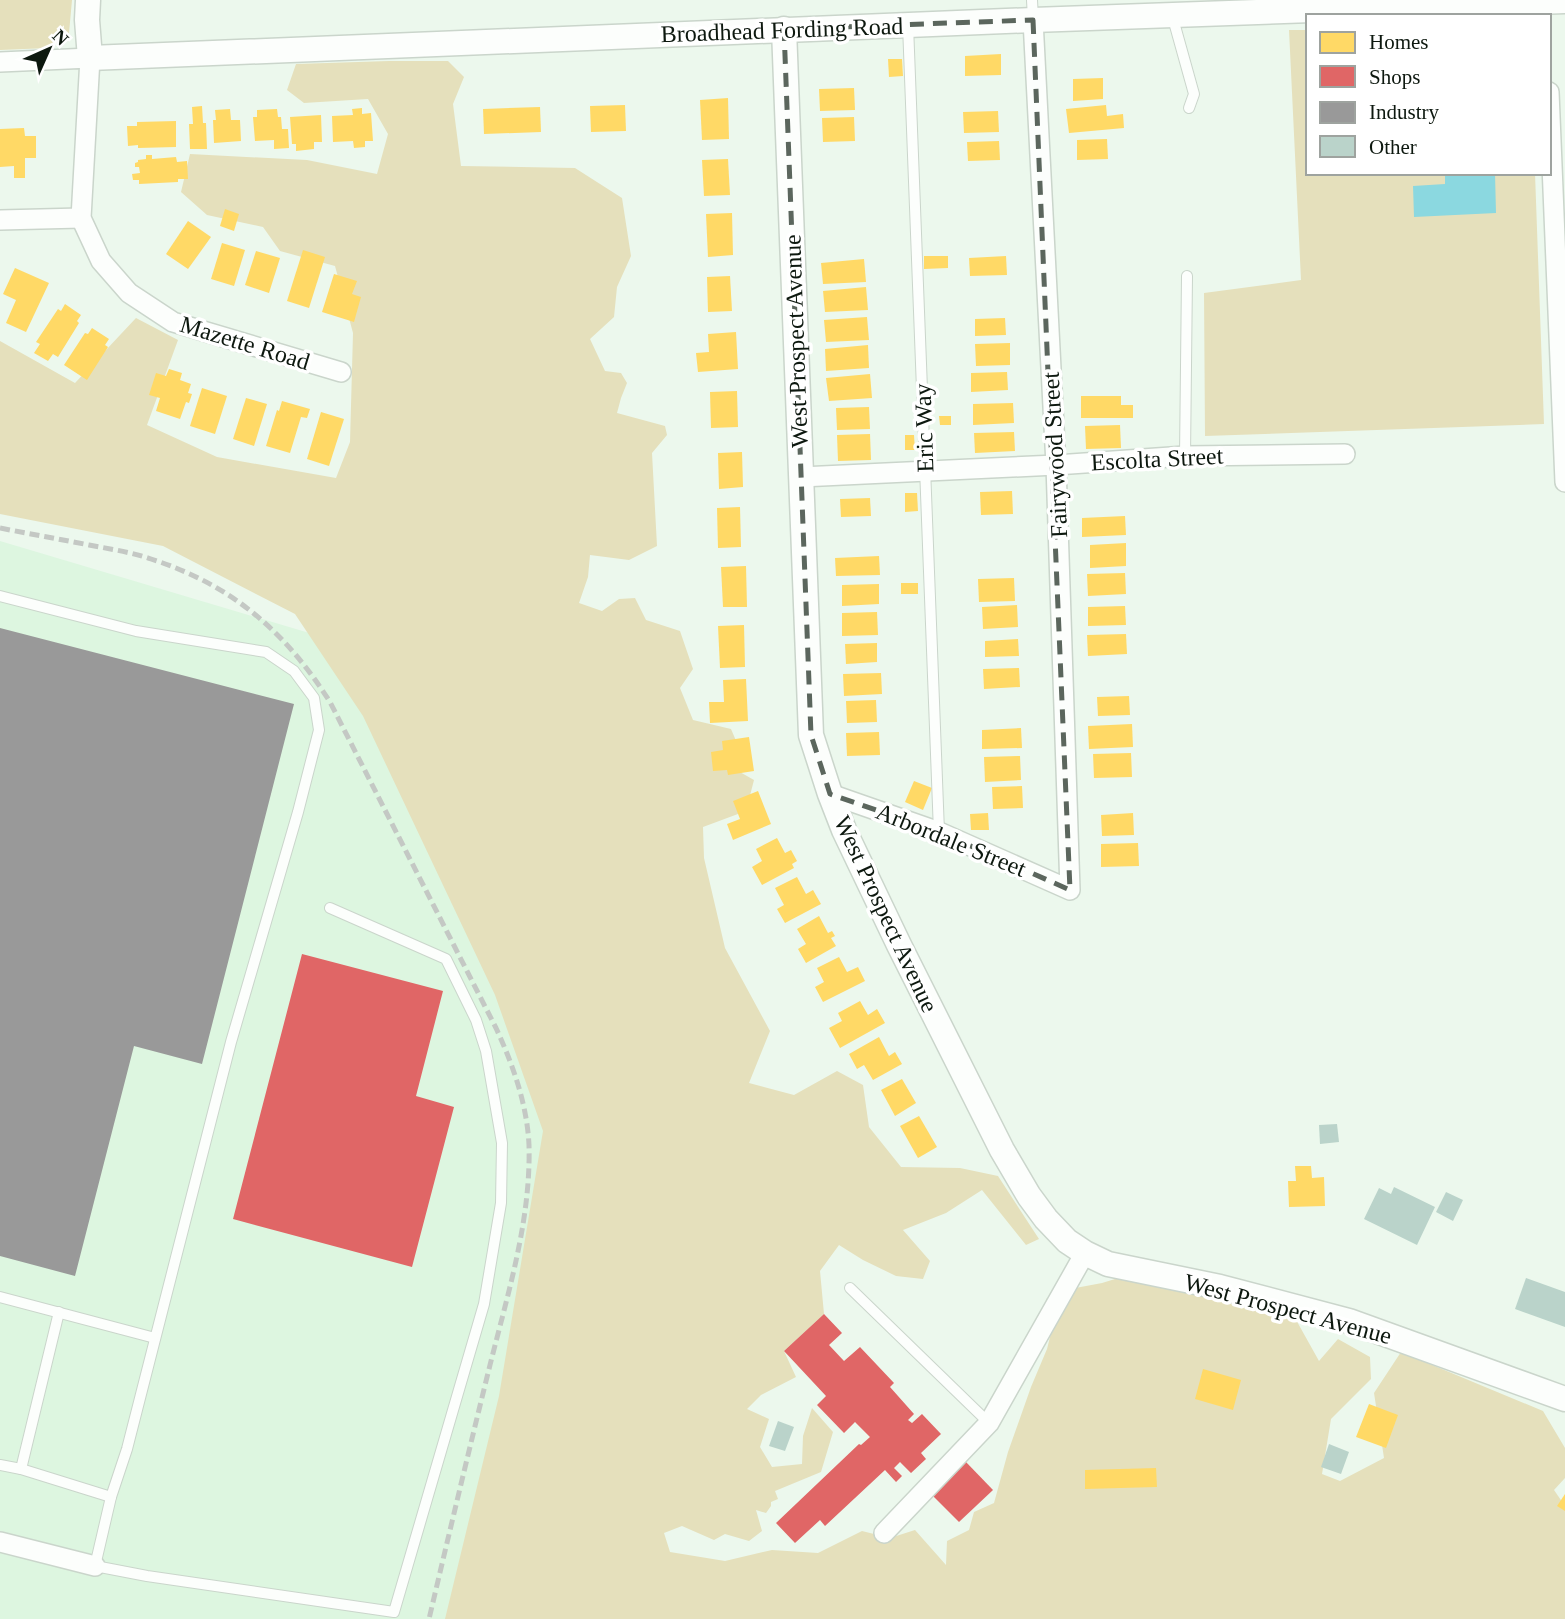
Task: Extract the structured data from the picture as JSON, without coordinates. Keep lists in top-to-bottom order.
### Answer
{
  "streets": {
    "street": [
      "Broadhead Fording Road",
      "West Prospect Avenue",
      "Mazette Road",
      "Fairywood Street",
      "Escolta Street",
      "Arbordale Street"
    ],
    "lane": ["Eric Way"]
  },
  "crossings": [
    ["Broadhead Fording Road", "West Prospect Avenue"],
    ["Broadhead Fording Road", "Mazette Road"],
    ["Broadhead Fording Road", "Eric Way"],
    ["Broadhead Fording Road", "Fairywood Street"],
    ["West Prospect Avenue", "Escolta Street"],
    ["West Prospect Avenue", "Arbordale Street"],
    ["Eric Way", "Escolta Street"],
    ["Eric Way", "Arbordale Street"],
    ["Fairywood Street", "Escolta Street"],
    ["Fairywood Street", "Arbordale Street"]
  ],
  "legend": [
    "Homes",
    "Shops",
    "Industry",
    "Other"
  ],
  "north": "top right"
}
